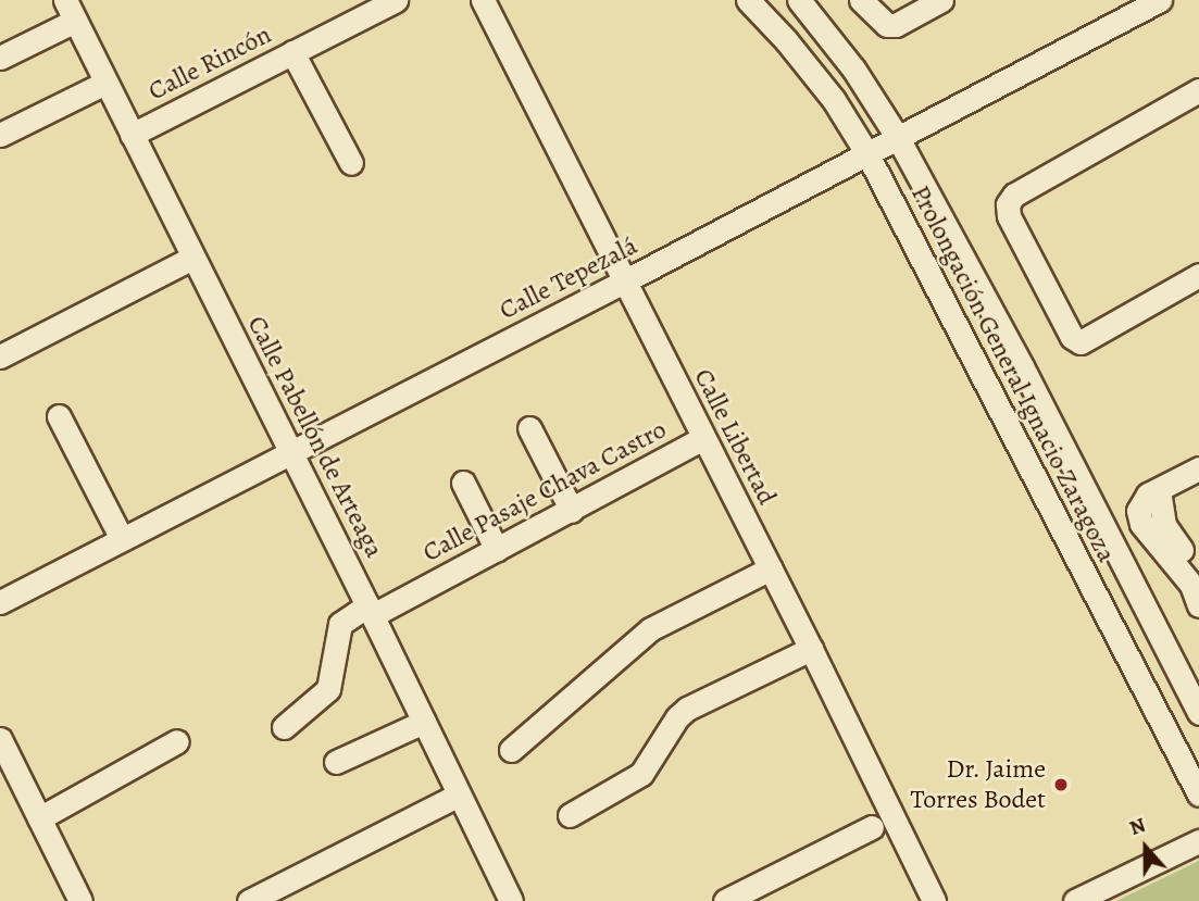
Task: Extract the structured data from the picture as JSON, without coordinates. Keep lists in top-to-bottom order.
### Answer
{
  "streets": {
    "street": [
      "Calle Rincón",
      "Calle Tepezalá",
      "Prolongación General Ignacio Zaragoza",
      "Calle Pabellón de Arteaga",
      "Calle Libertad",
      "Calle Pasaje Chava Castro"
    ]
  },
  "crossings": [
    ["Calle Rincón", "Calle Pabellón de Arteaga"],
    ["Calle Tepezalá", "Prolongación General Ignacio Zaragoza"],
    ["Calle Tepezalá", "Calle Pabellón de Arteaga"],
    ["Calle Tepezalá", "Calle Libertad"],
    ["Calle Pabellón de Arteaga", "Calle Pasaje Chava Castro"],
    ["Calle Libertad", "Calle Pasaje Chava Castro"]
  ],
  "places": ["Dr. Jaime Torres Bodet"],
  "north": "top"
}
